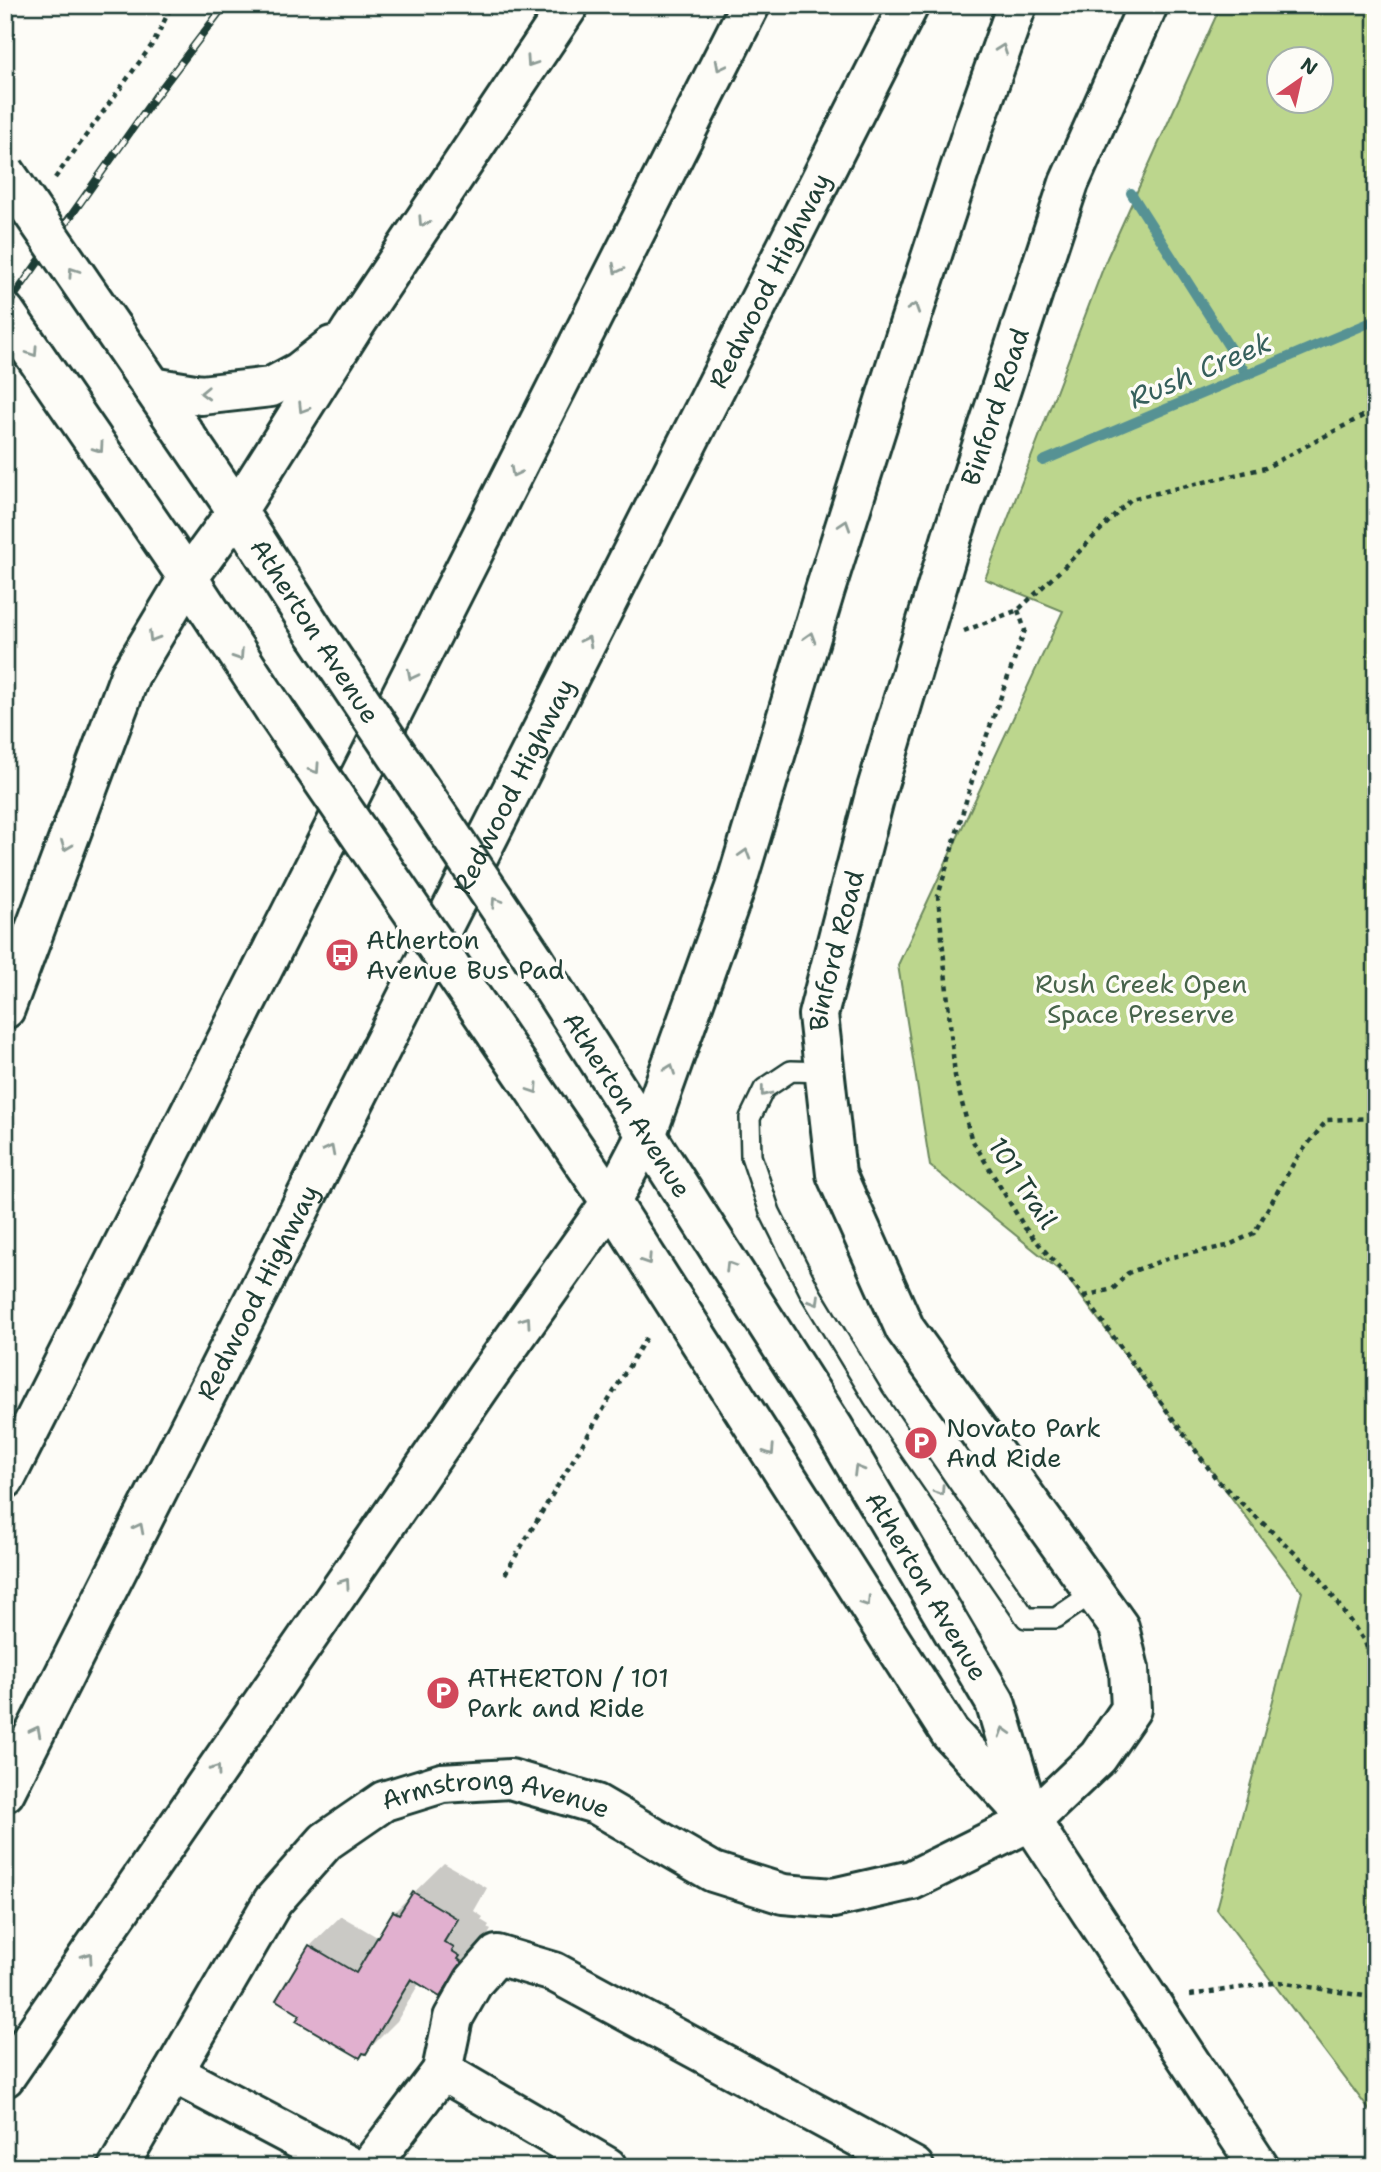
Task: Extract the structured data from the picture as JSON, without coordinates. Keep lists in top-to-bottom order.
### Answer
{
  "streets": {
    "main road": [
      "Redwood Highway",
      "Binford Road",
      "Atherton Avenue",
      "Armstrong Avenue"
    ],
    "path": ["101 Trail"]
  },
  "crossings": [
    ["Binford Road", "Atherton Avenue"],
    ["Binford Road", "Armstrong Avenue"],
    ["Atherton Avenue", "Armstrong Avenue"]
  ],
  "water": ["Rush Creek"],
  "parks": ["Rush Creek Open Space Preserve"],
  "places": {
    "bus stop": ["Atherton Avenue Bus Pad"],
    "parking": ["Novato Park And Ride", "ATHERTON / 101 Park and Ride"]
  },
  "north": "top right"
}
